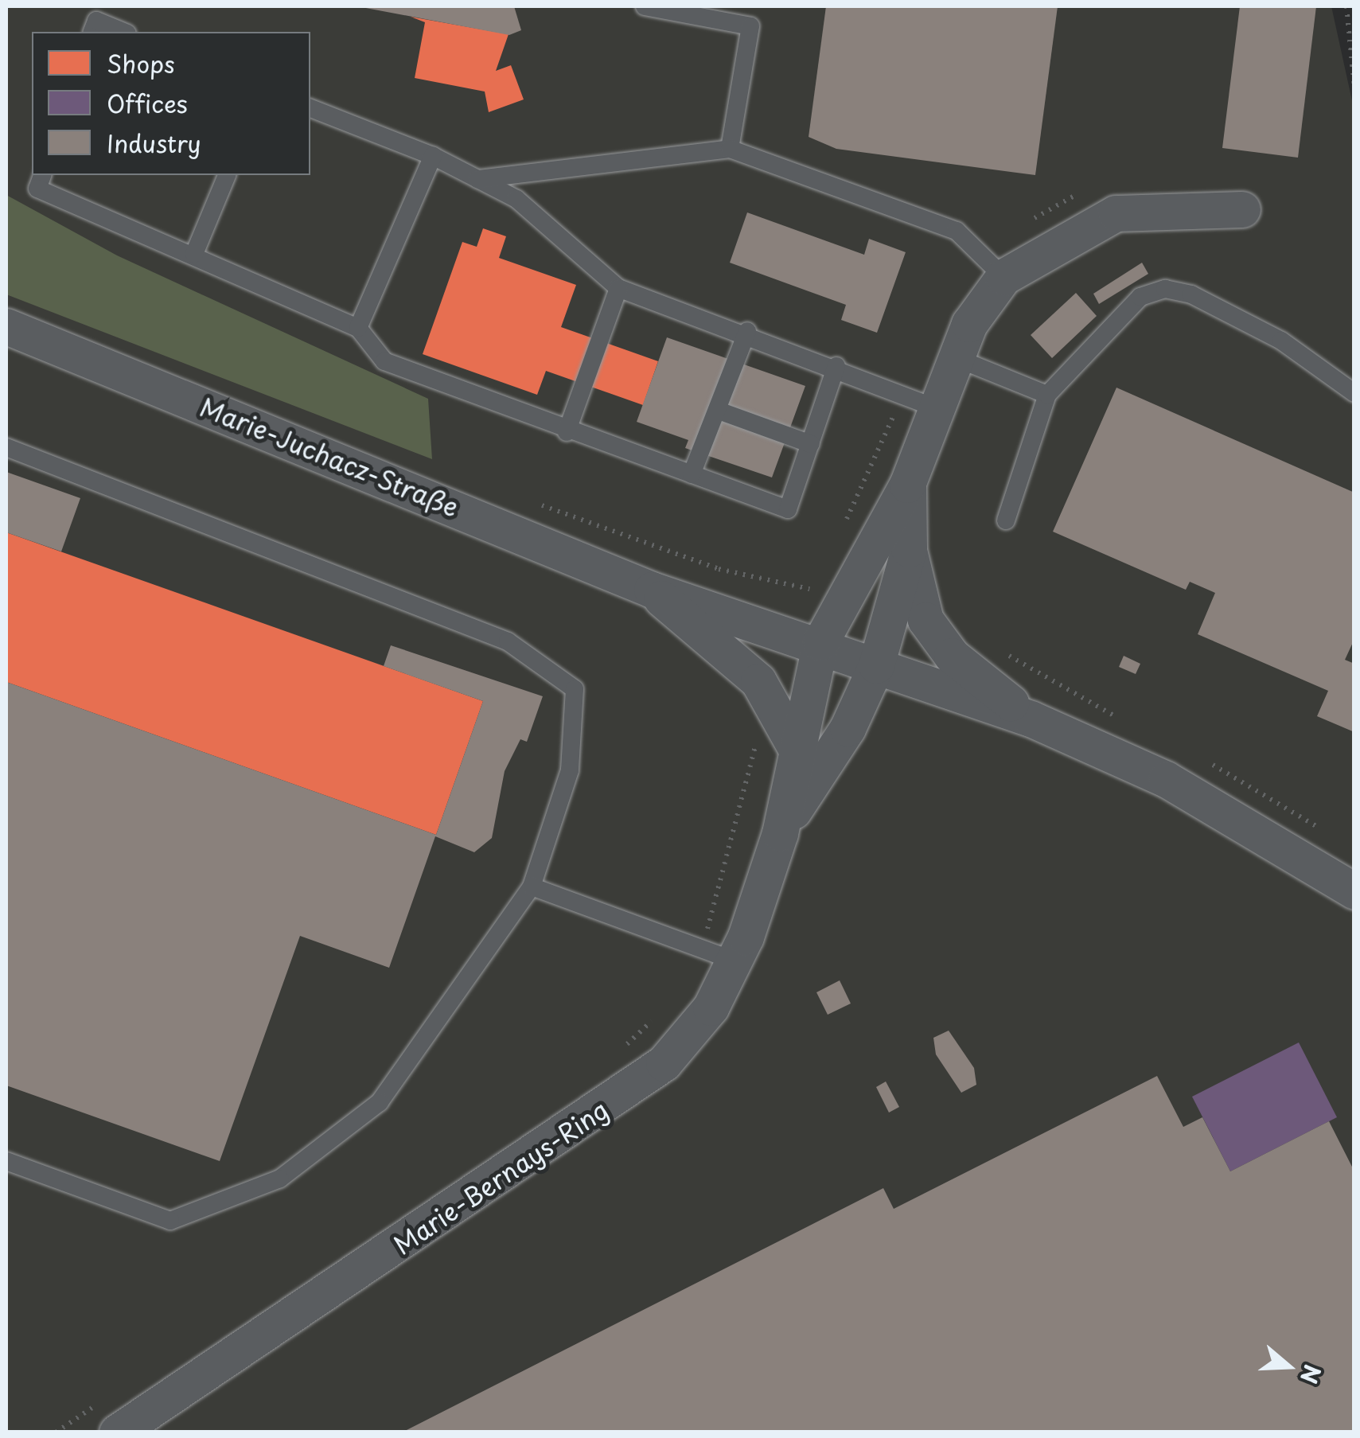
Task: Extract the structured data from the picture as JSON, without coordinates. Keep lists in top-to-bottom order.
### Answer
{
  "streets": {
    "street": ["Marie-Juchacz-Straße", "Marie-Bernays-Ring"]
  },
  "crossings": [
    ["Marie-Juchacz-Straße", "Marie-Bernays-Ring"]
  ],
  "legend": ["Shops", "Offices", "Industry"],
  "north": "right"
}
